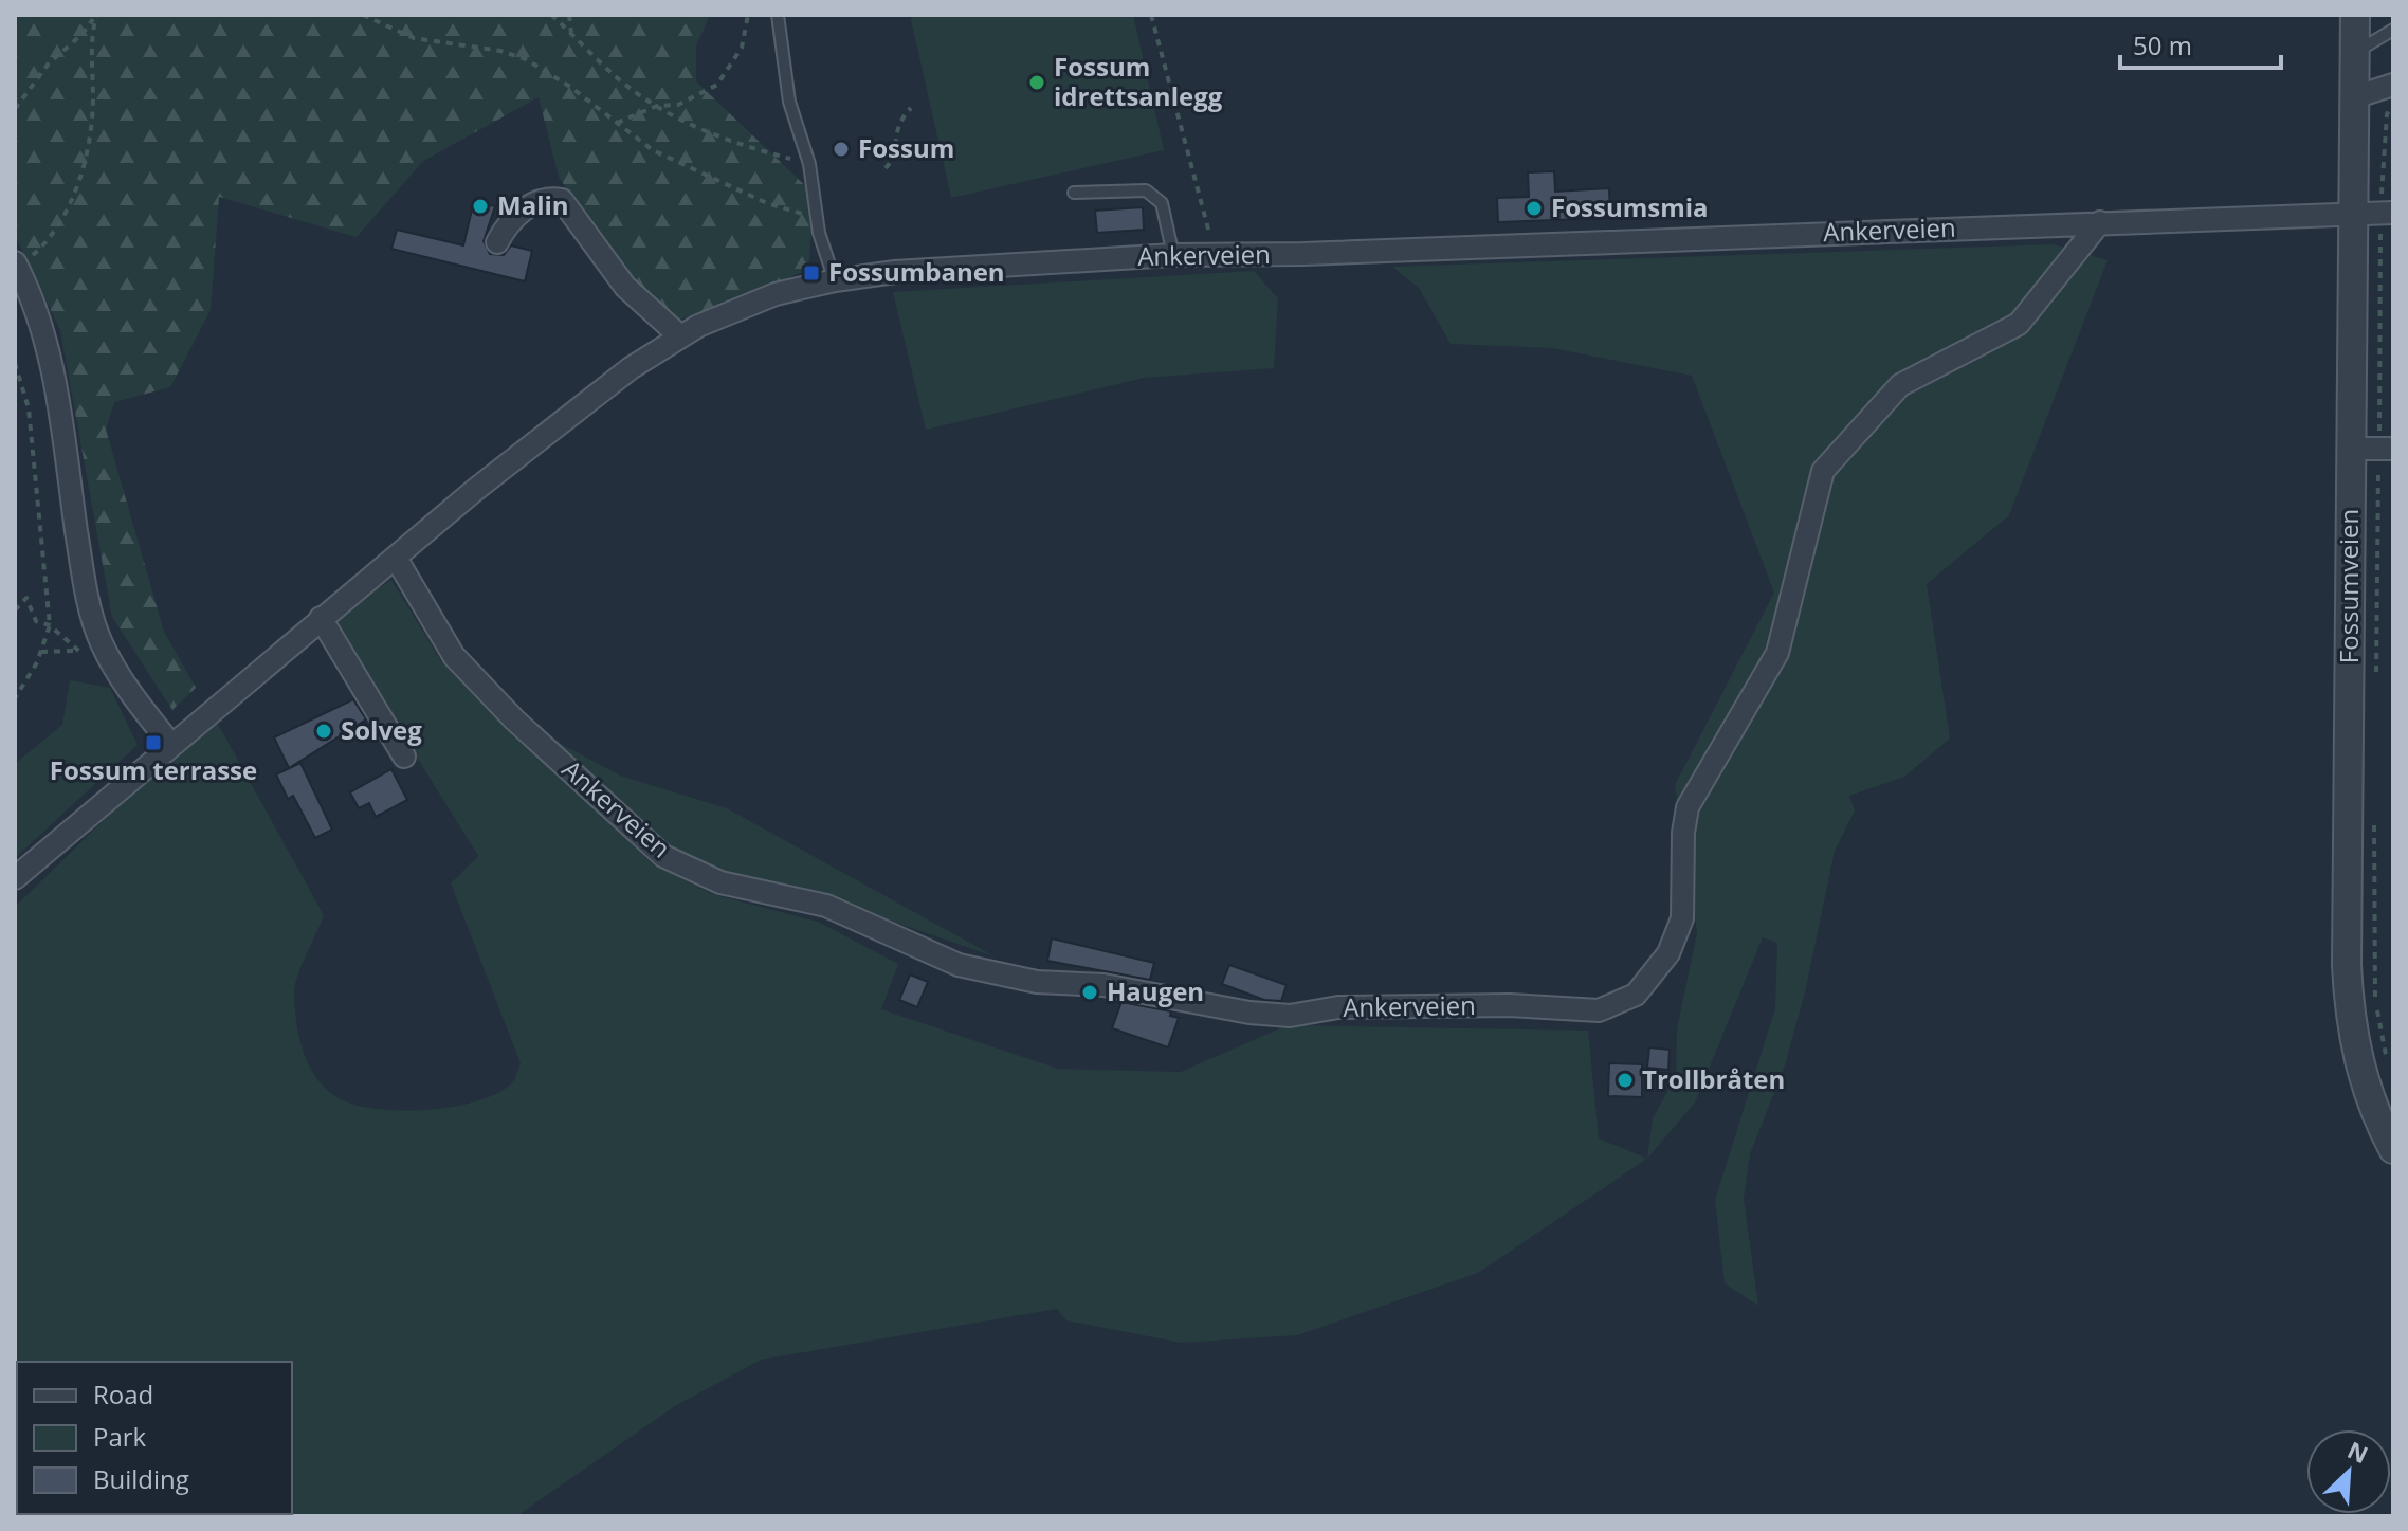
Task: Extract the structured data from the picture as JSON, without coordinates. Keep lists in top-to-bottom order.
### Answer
{
  "streets": {
    "street": ["Ankerveien", "Fossumveien"]
  },
  "crossings": [
    ["Ankerveien", "Fossumveien"]
  ],
  "places": {
    "other": [
      "Fossum idrettsanlegg",
      "Fossum",
      "Malin",
      "Fossumsmia",
      "Solveg",
      "Haugen",
      "Trollbråten"
    ],
    "transit": ["Fossumbanen", "Fossum terrasse"]
  },
  "legend": ["Road", "Park", "Building"],
  "scale_bar": "50 m",
  "north": "top right"
}
